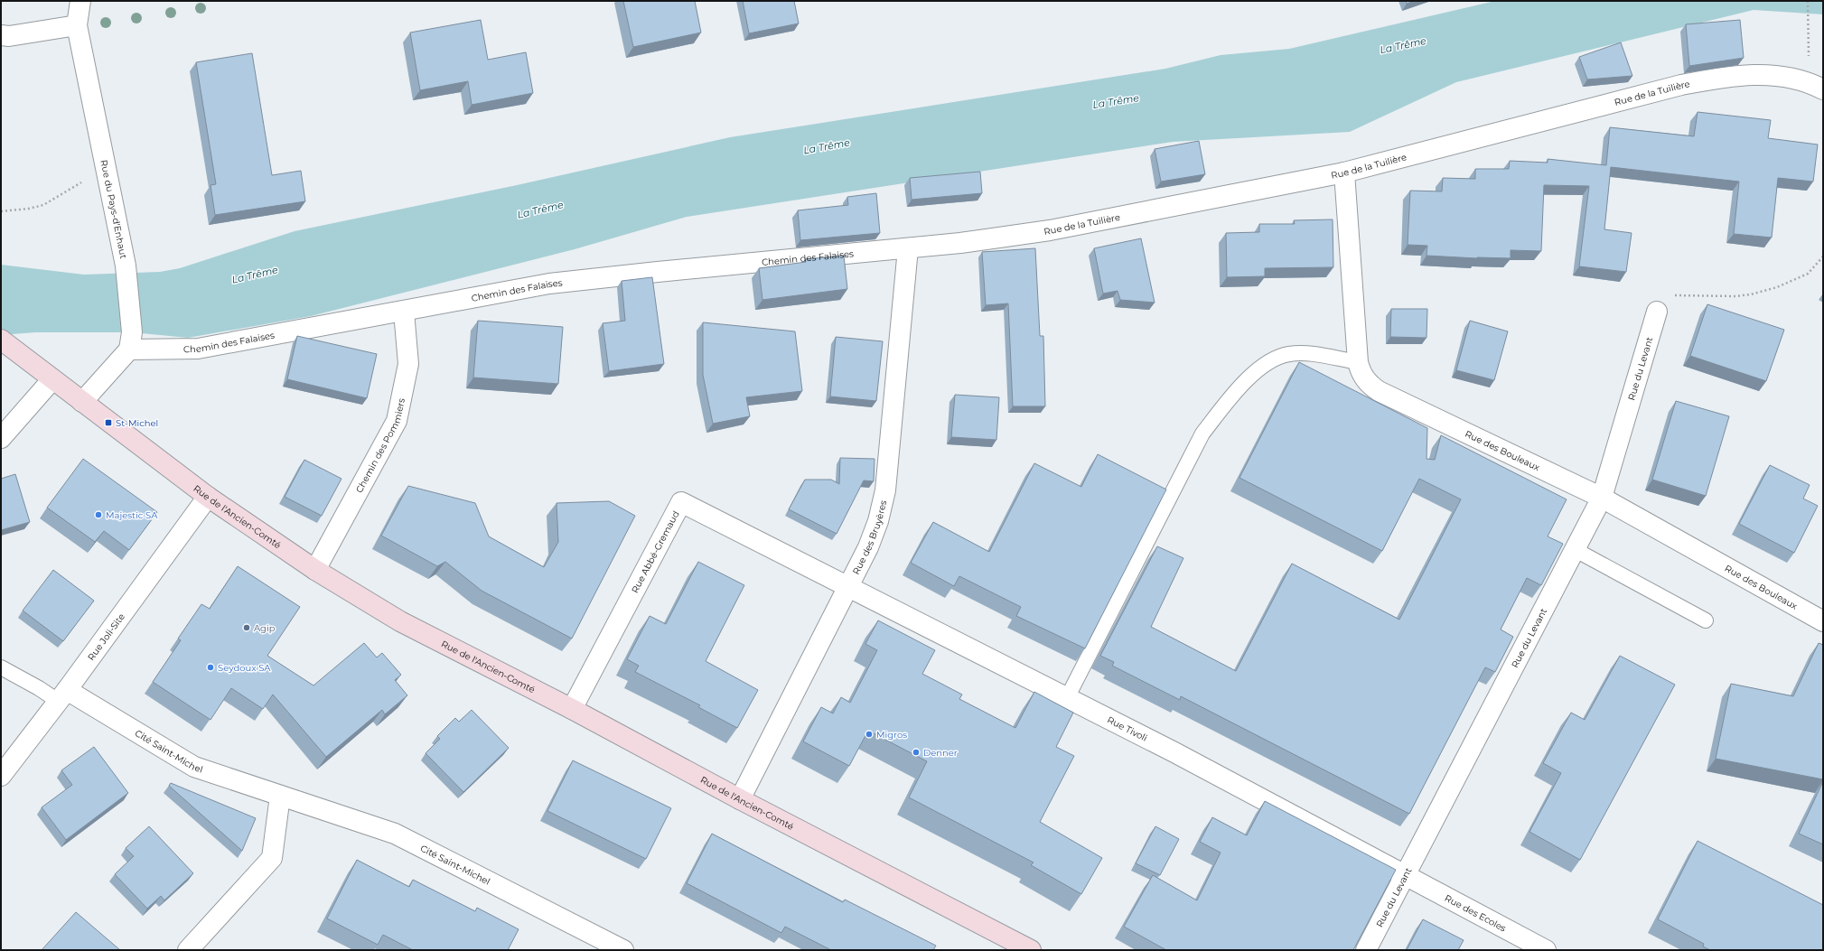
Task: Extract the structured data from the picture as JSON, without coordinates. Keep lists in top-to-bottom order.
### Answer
{
  "streets": {
    "main road": ["Rue de l'Ancien-Comté"],
    "street": [
      "Rue de la Tuilière",
      "Rue du Pays-d'Enhaut",
      "Chemin des Falaises",
      "Rue du Levant",
      "Chemin des Pommiers",
      "Rue des Bouleaux",
      "Rue des Bruyères",
      "Rue Abbé-Gremaud",
      "Rue Joli-Site",
      "Rue Tivoli",
      "Cité Saint-Michel",
      "Rue des Ecoles"
    ]
  },
  "crossings": [
    ["Rue de la Tuilière", "Chemin des Falaises"],
    ["Rue de la Tuilière", "Rue des Bouleaux"],
    ["Rue de la Tuilière", "Rue des Bruyères"],
    ["Rue du Pays-d'Enhaut", "Chemin des Falaises"],
    ["Chemin des Falaises", "Chemin des Pommiers"],
    ["Chemin des Falaises", "Rue des Bruyères"],
    ["Rue du Levant", "Rue des Bouleaux"],
    ["Rue du Levant", "Rue Tivoli"],
    ["Rue du Levant", "Rue des Ecoles"],
    ["Chemin des Pommiers", "Rue de l'Ancien-Comté"],
    ["Rue de l'Ancien-Comté", "Rue des Bruyères"],
    ["Rue de l'Ancien-Comté", "Rue Abbé-Gremaud"],
    ["Rue de l'Ancien-Comté", "Rue Joli-Site"],
    ["Rue des Bruyères", "Rue Abbé-Gremaud"],
    ["Rue des Bruyères", "Rue Tivoli"],
    ["Rue Abbé-Gremaud", "Rue Tivoli"],
    ["Rue Joli-Site", "Cité Saint-Michel"],
    ["Rue Tivoli", "Rue des Ecoles"]
  ],
  "water": ["La Trême"],
  "places": {
    "transit": ["St-Michel"],
    "other": [
      "Majestic SA",
      "Agip",
      "Seydoux SA",
      "Migros",
      "Denner"
    ]
  }
}
